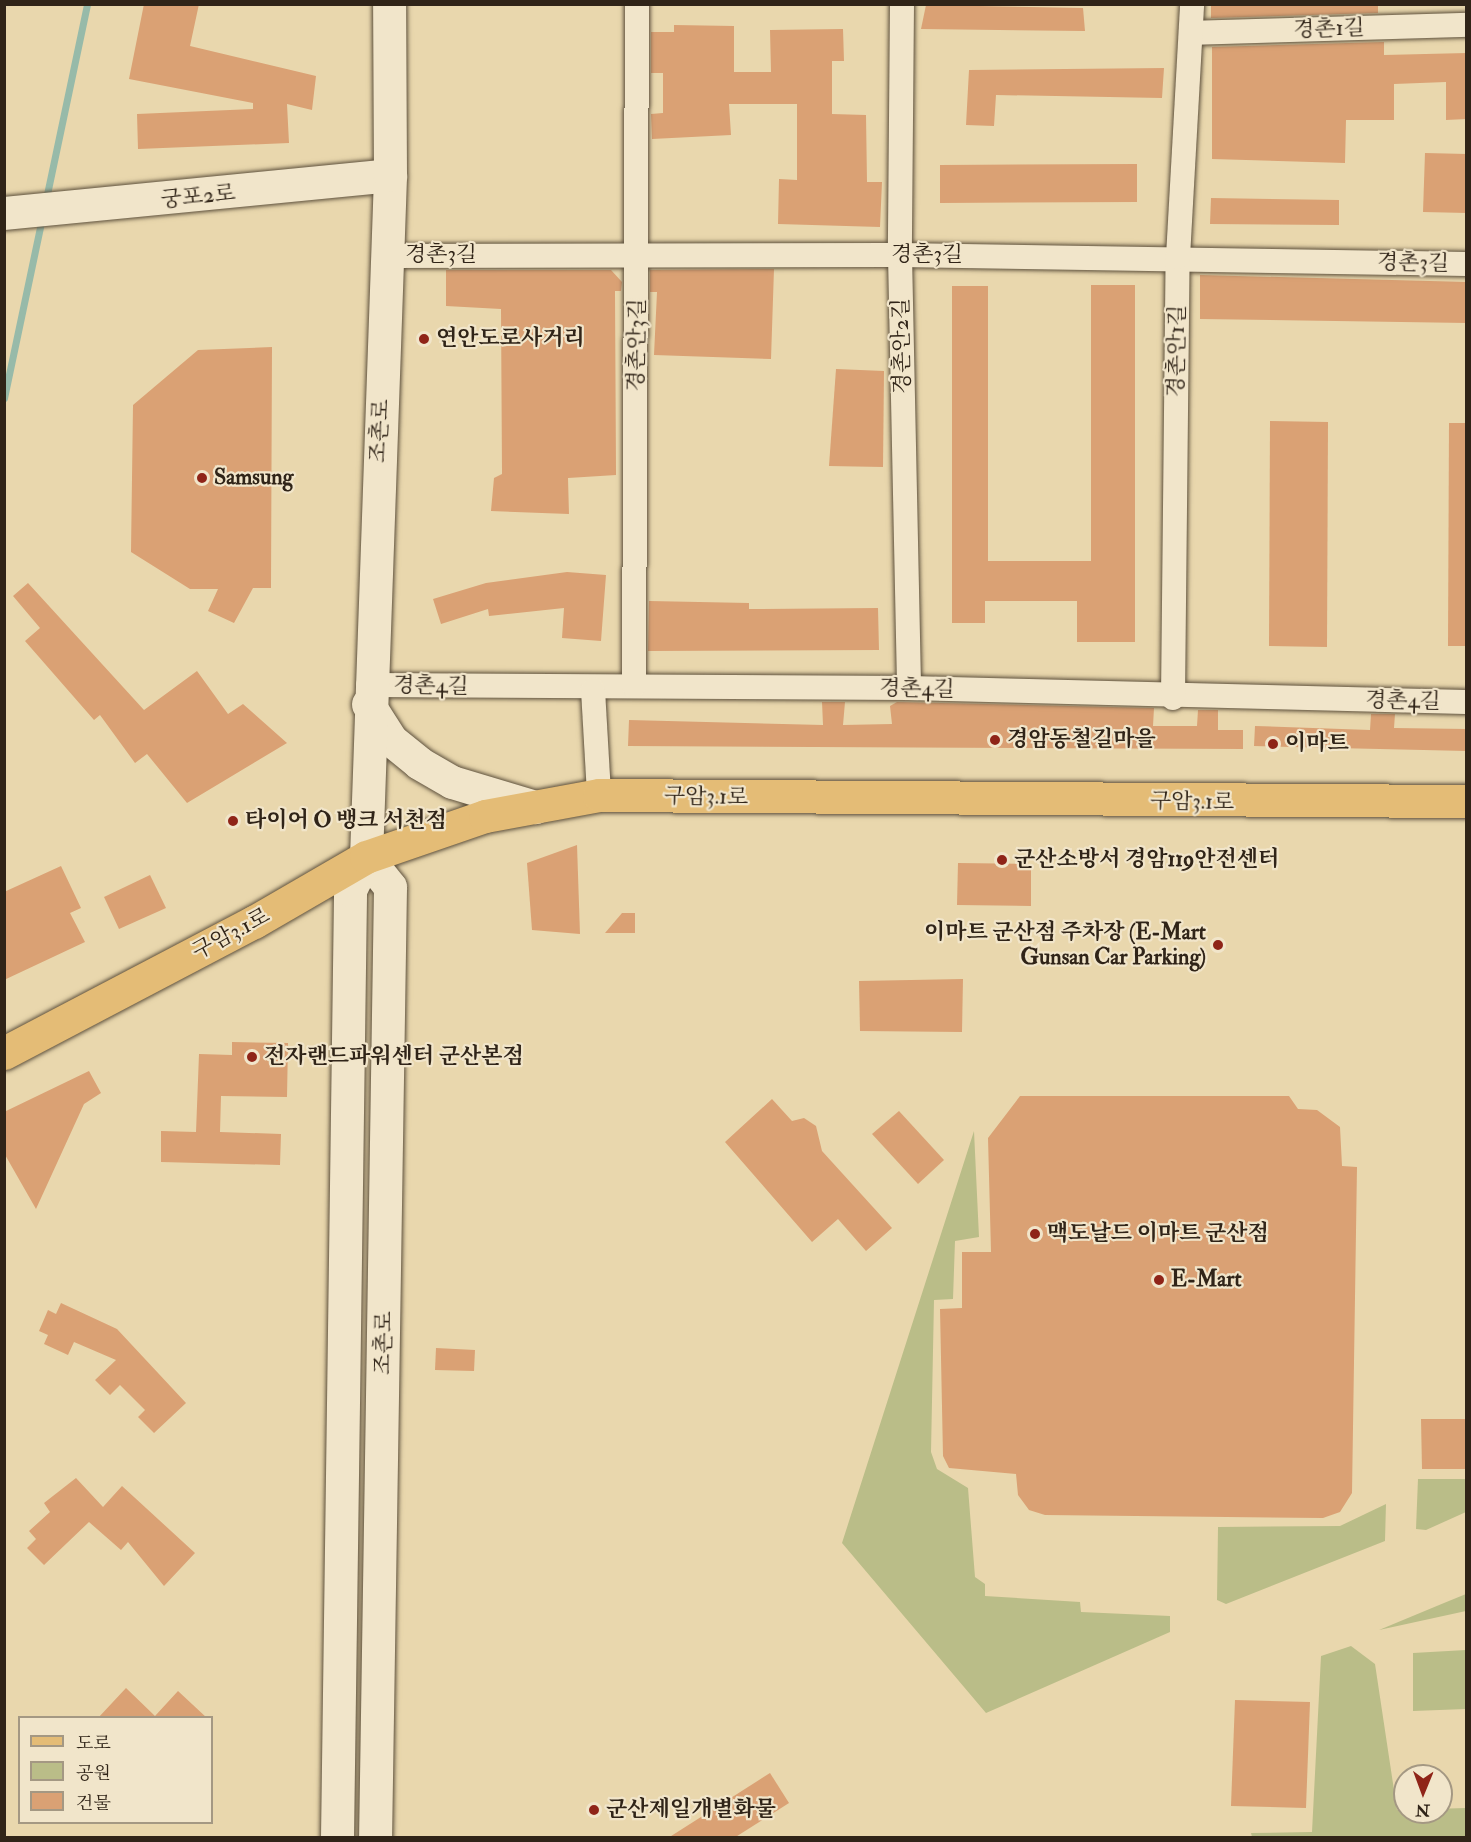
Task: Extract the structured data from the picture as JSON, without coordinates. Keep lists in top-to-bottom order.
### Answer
{
  "streets": {
    "main road": ["구암3.1로"],
    "street": [
      "경촌1길",
      "궁포2로",
      "경촌3길",
      "경촌안3길",
      "경촌안2길",
      "경촌안1길",
      "조촌로",
      "경촌4길"
    ]
  },
  "crossings": [
    ["경촌1길", "경촌안1길"],
    ["궁포2로", "조촌로"],
    ["경촌3길", "경촌안3길"],
    ["경촌3길", "경촌안2길"],
    ["경촌3길", "경촌안1길"],
    ["경촌3길", "조촌로"],
    ["경촌안3길", "경촌4길"],
    ["경촌안2길", "경촌4길"],
    ["경촌안1길", "경촌4길"],
    ["조촌로", "경촌4길"],
    ["조촌로", "구암3.1로"]
  ],
  "places": [
    "연안도로사거리",
    "Samsung",
    "경암동철길마을",
    "이마트",
    "타이어 O 뱅크 서천점",
    "군산소방서 경암119안전센터",
    "이마트 군산점 주차장 (E-Mart Gunsan Car Parking)",
    "전자랜드파워센터 군산본점",
    "맥도날드 이마트 군산점",
    "E-Mart",
    "군산제일개별화물"
  ],
  "legend": ["도로", "공원", "건물"],
  "north": "bottom"
}
